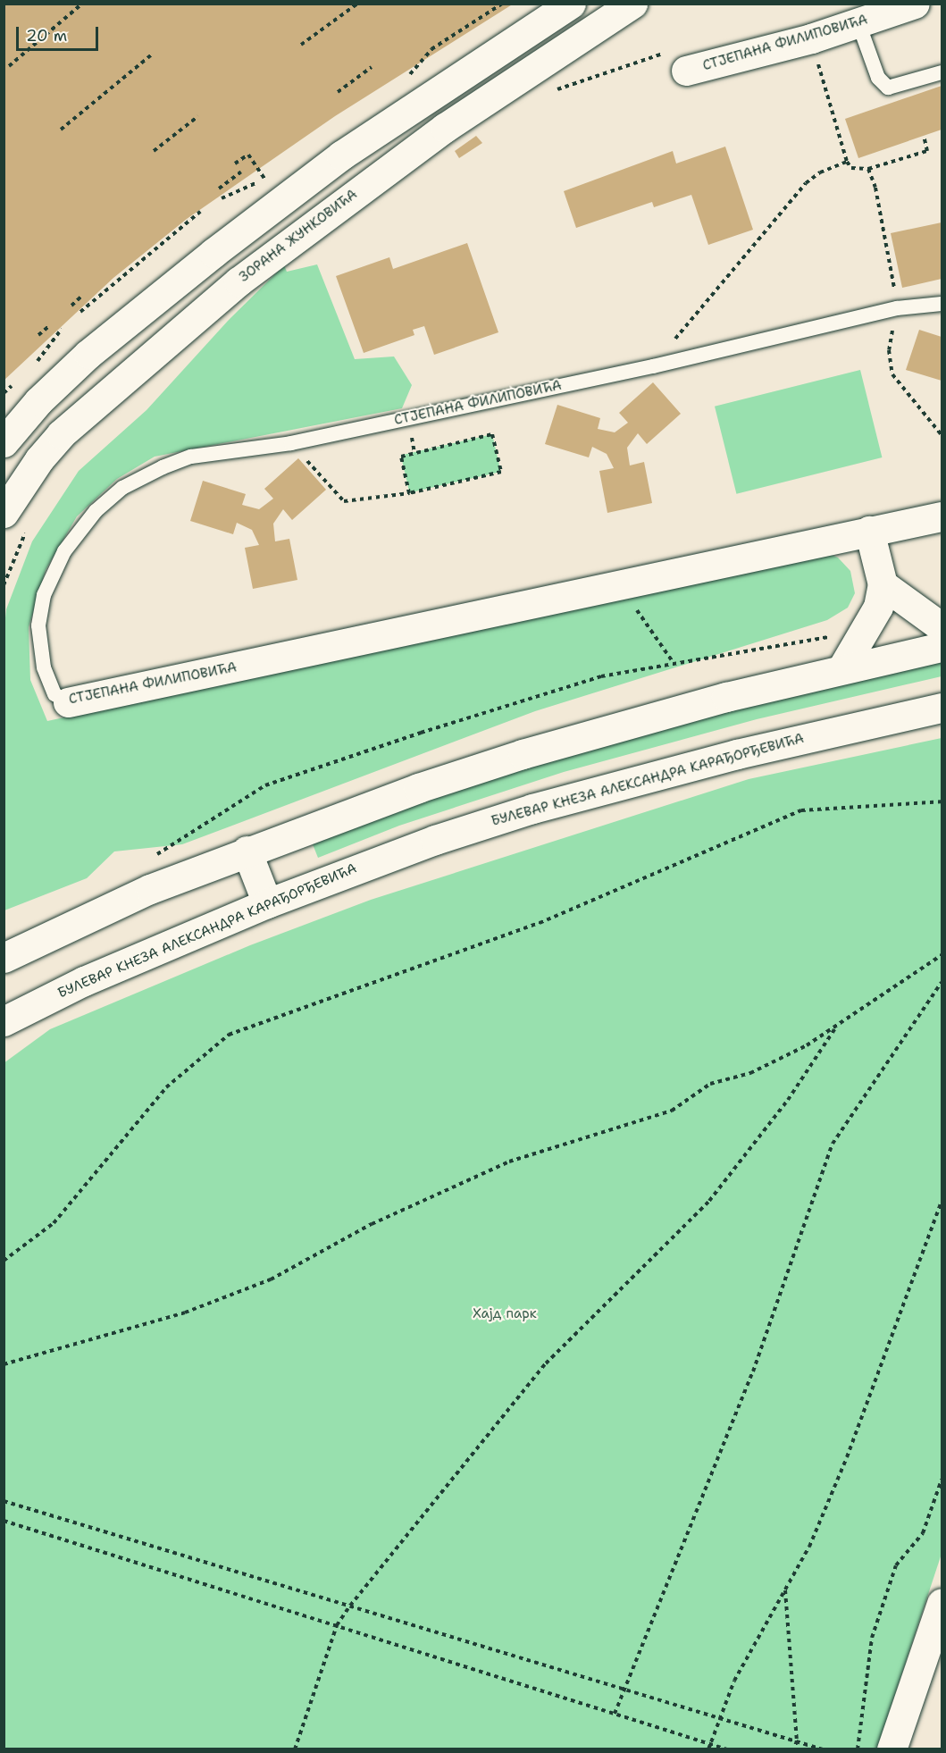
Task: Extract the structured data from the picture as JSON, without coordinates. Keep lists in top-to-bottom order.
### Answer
{
  "streets": {
    "street": ["СТЈЕПАНА ФИЛИПОВИЋА", "ЗОРАНА ЖУНКОВИЋА", "БУЛЕВАР КНЕЗА АЛЕКСАНДРА КАРАЂОРЂЕВИЋА"]
  },
  "parks": ["Хајд парк"],
  "scale_bar": "20 m"
}
